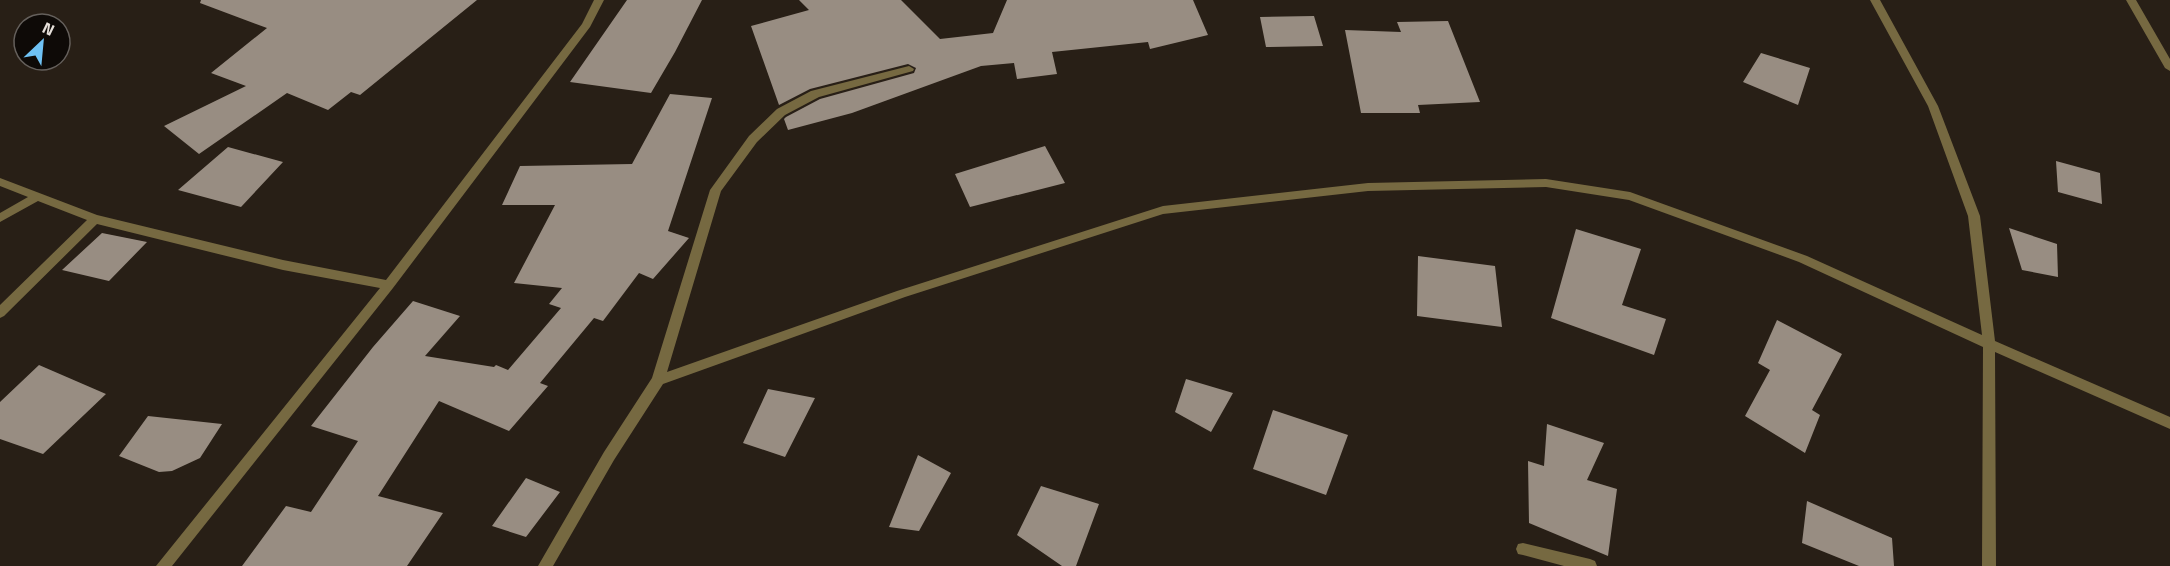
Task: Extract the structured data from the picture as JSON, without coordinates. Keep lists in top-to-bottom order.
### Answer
{
  "north": "top right"
}
